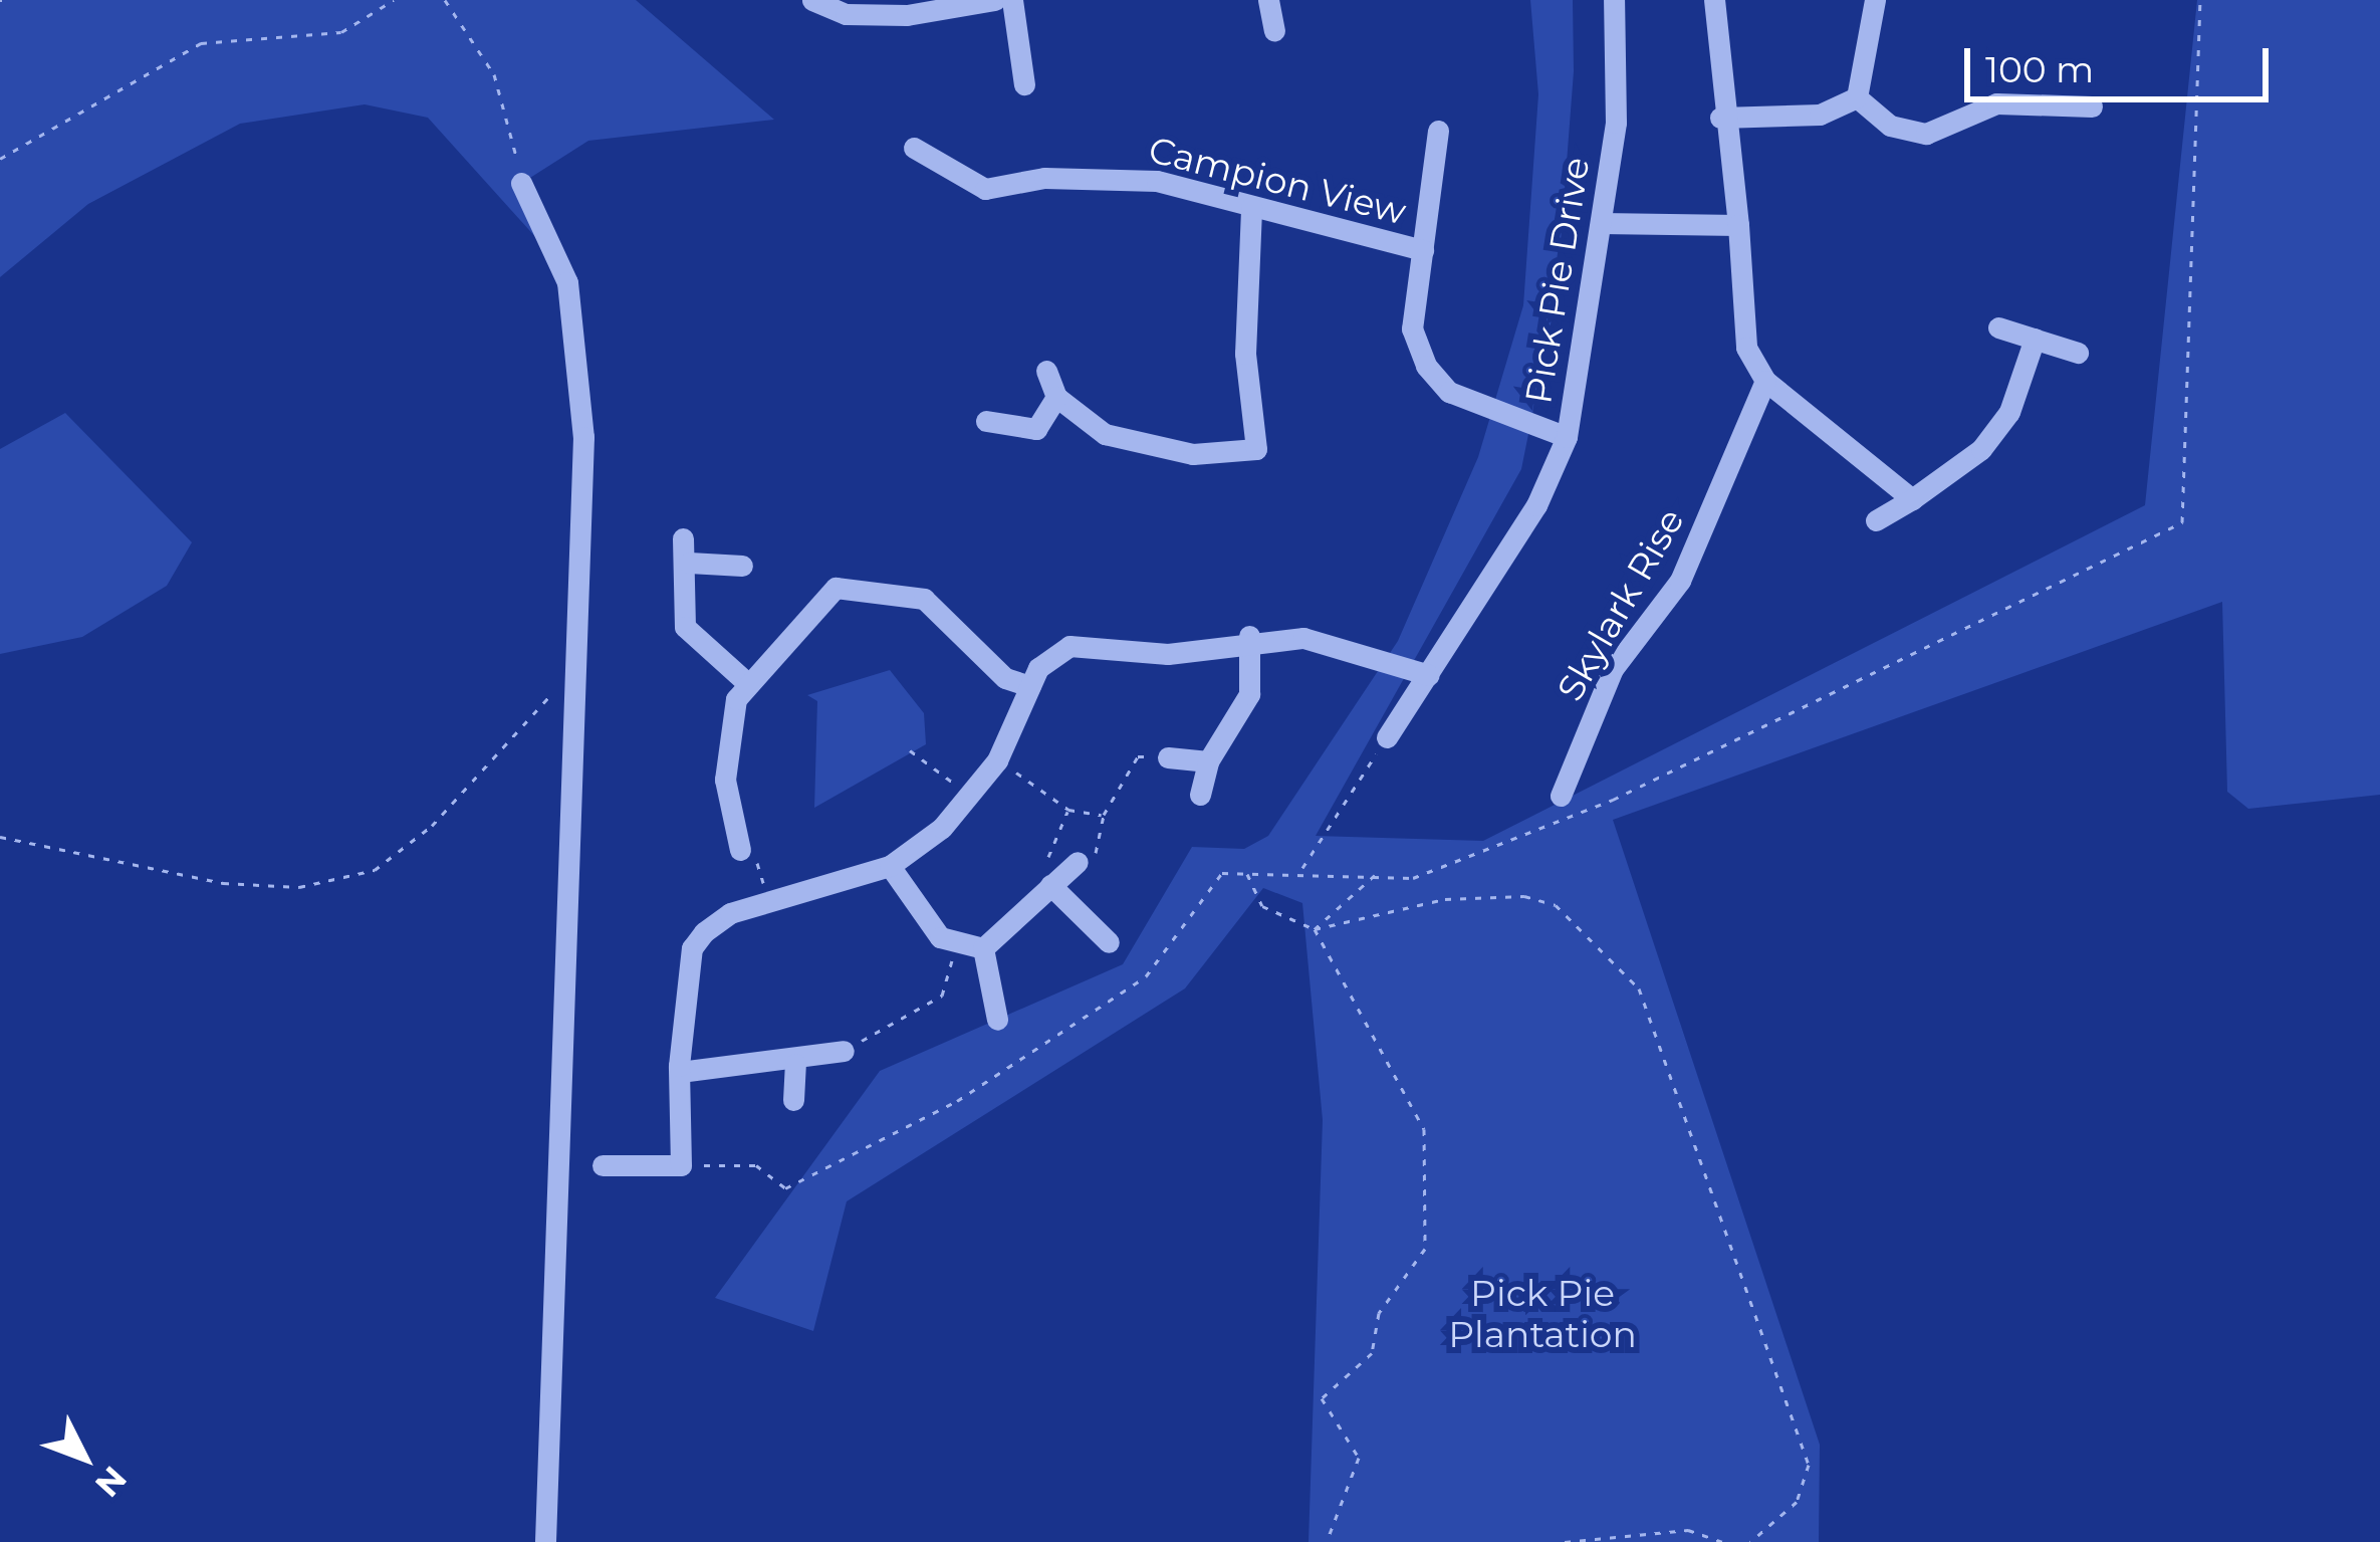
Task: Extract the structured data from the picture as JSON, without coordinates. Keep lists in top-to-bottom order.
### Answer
{
  "streets": {
    "street": ["Campion View", "Pick Pie Drive", "Skylark Rise"]
  },
  "parks": ["Pick Pie Plantation"],
  "scale_bar": "100 m",
  "north": "bottom right"
}
